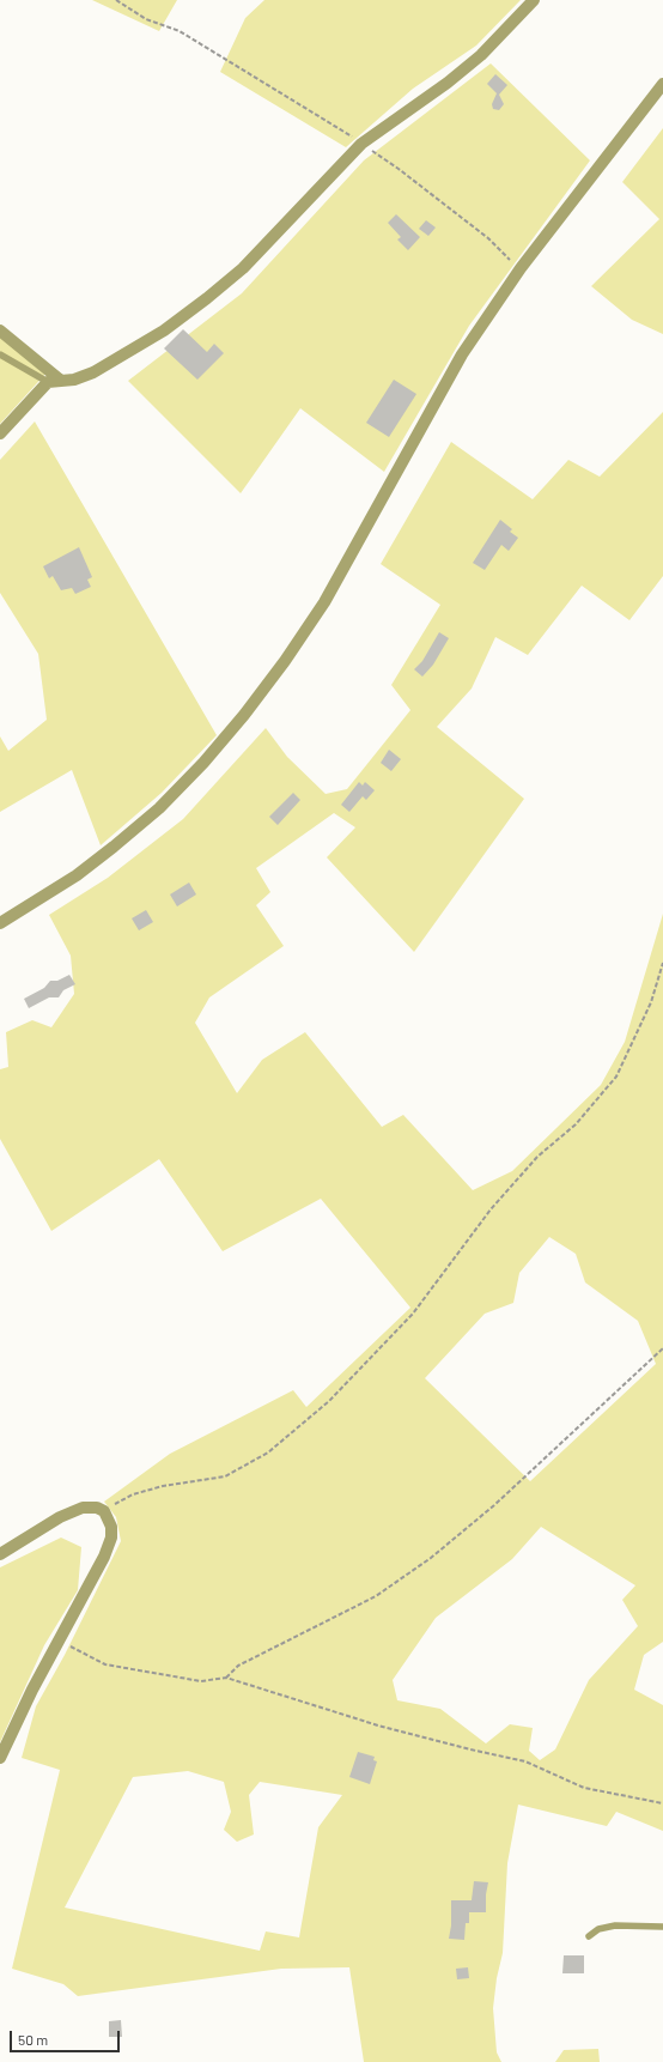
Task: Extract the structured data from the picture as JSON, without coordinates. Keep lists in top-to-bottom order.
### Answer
{
  "scale_bar": "50 m"
}
